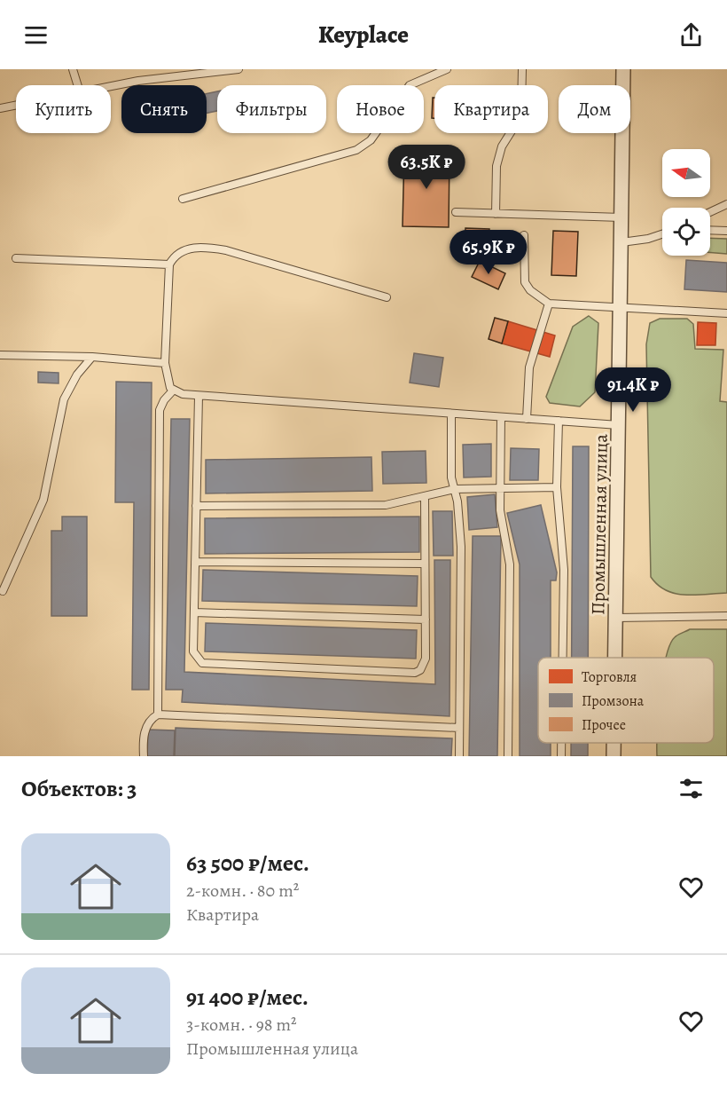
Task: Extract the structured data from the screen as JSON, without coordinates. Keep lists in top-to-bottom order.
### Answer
{
  "streets": {
    "street": ["Промышленная улица"]
  },
  "legend": ["Торговля", "Промзона", "Прочее"],
  "north": "left",
  "page": {
    "header": "Keyplace",
    "chip": [
      "Купить",
      "Снять",
      "Фильтры",
      "Новое",
      "Квартира",
      "Дом"
    ],
    "price": ["63.5K ₽", "65.9K ₽", "91.4K ₽"],
    "heading": "Объектов: 3",
    "list": [
      {
        "name": "63 500 ₽/мес.",
        "note": "2-комн. · 80 m² · Квартира"
      },
      {
        "name": "91 400 ₽/мес.",
        "note": "3-комн. · 98 m² · Промышленная улица"
      }
    ]
  }
}
